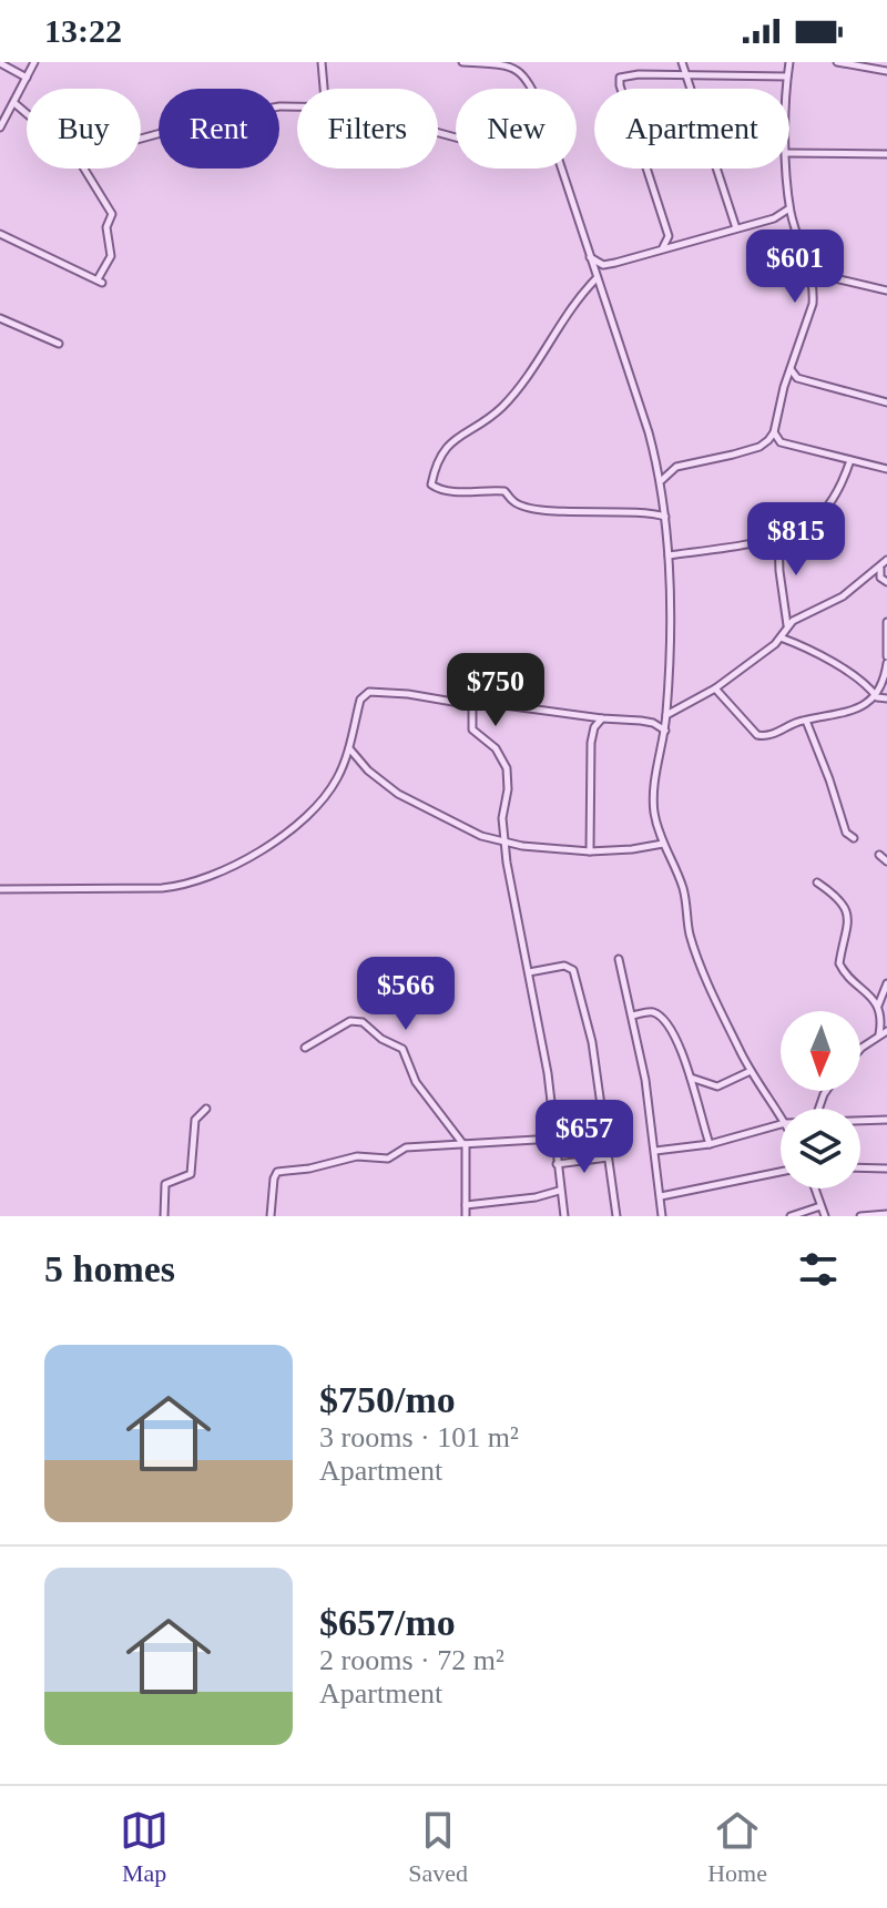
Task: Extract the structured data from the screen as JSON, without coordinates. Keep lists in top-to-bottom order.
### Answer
{
  "north": "bottom",
  "page": {
    "status": "13:22",
    "chip": [
      "Buy",
      "Rent",
      "Filters",
      "New",
      "Apartment"
    ],
    "price": [
      "$601",
      "$815",
      "$750",
      "$566",
      "$657"
    ],
    "heading": "5 homes",
    "list": [
      {
        "name": "$750/mo",
        "note": "3 rooms · 101 m² · Apartment"
      },
      {
        "name": "$657/mo",
        "note": "2 rooms · 72 m² · Apartment"
      }
    ],
    "tabs": ["Map", "Saved", "Home"]
  }
}
